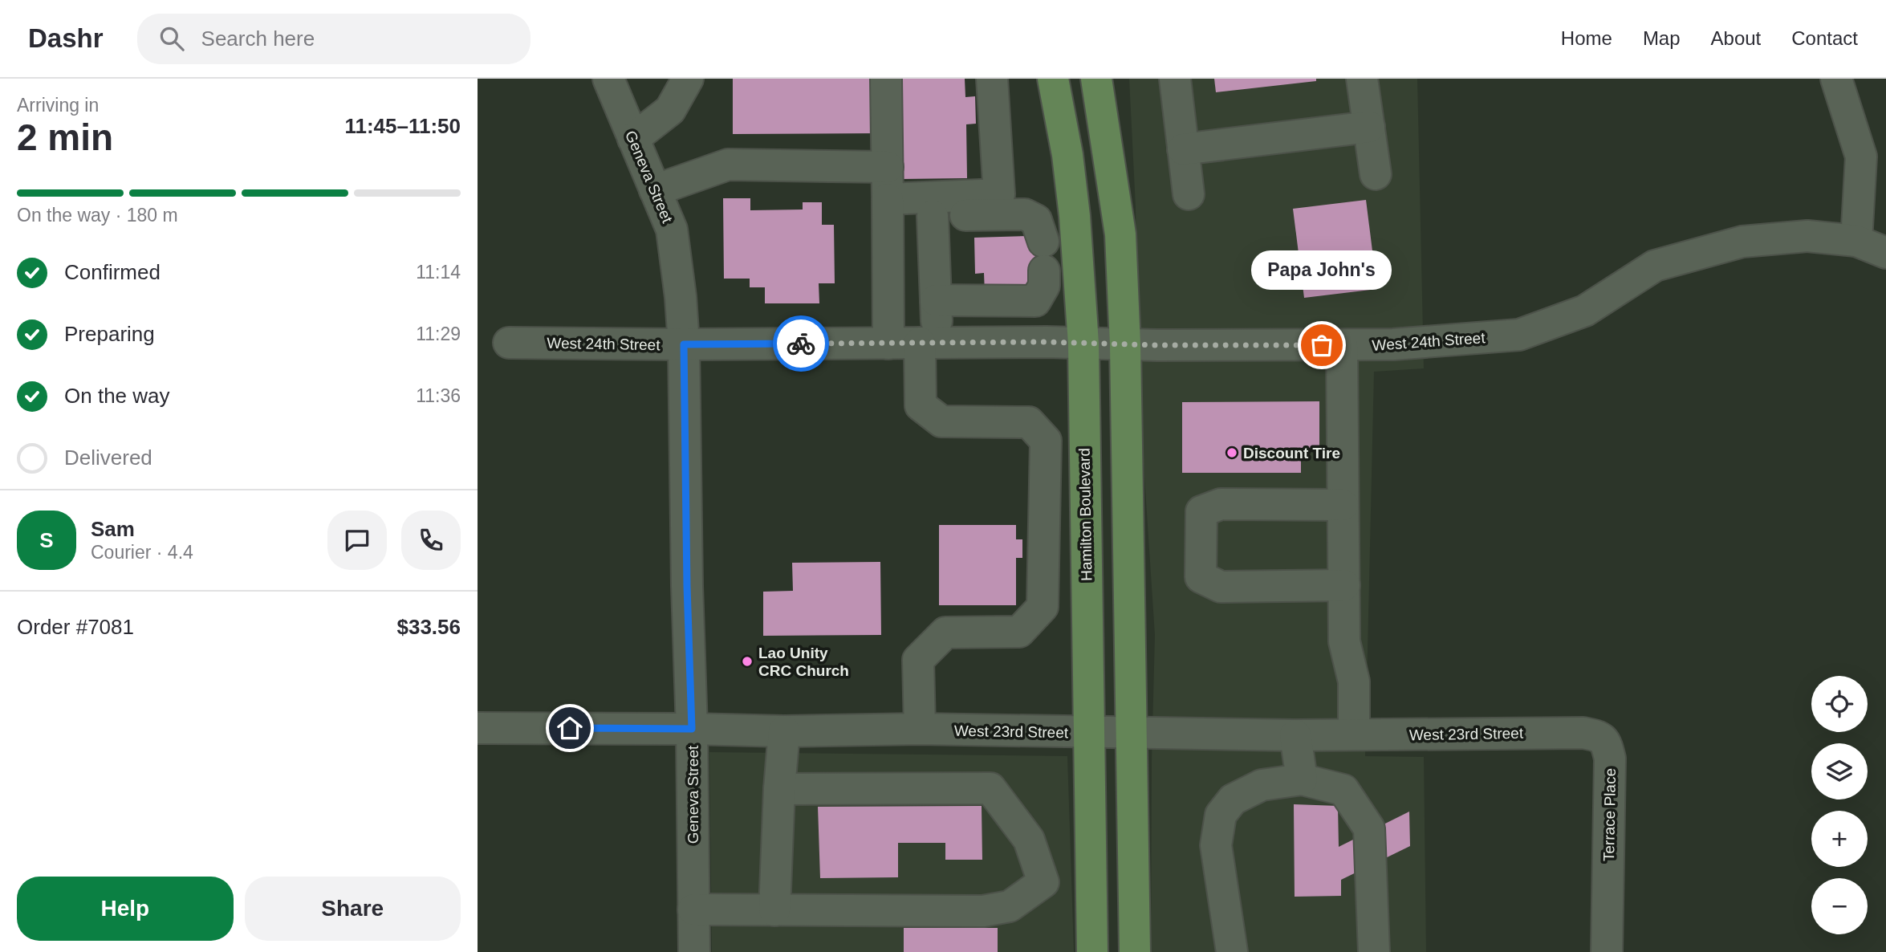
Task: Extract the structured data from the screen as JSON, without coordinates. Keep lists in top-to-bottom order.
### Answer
{
  "streets": {
    "main road": ["Hamilton Boulevard"],
    "street": [
      "Geneva Street",
      "West 24th Street",
      "West 23rd Street",
      "Terrace Place"
    ]
  },
  "crossings": [
    ["Geneva Street", "West 24th Street"],
    ["Geneva Street", "West 23rd Street"],
    ["West 24th Street", "Hamilton Boulevard"],
    ["Hamilton Boulevard", "West 23rd Street"],
    ["West 23rd Street", "Terrace Place"]
  ],
  "places": ["Papa John's", "Discount Tire", "Lao Unity CRC Church"],
  "page": {
    "header": "Dashr",
    "search": "Search here",
    "nav": [
      "Home",
      "Map",
      "About",
      "Contact"
    ],
    "heading": ["2 min", "Arriving in", "11:45–11:50"],
    "panel": [
      "Sam",
      "Courier · 4.4",
      "Order #7081",
      "$33.56"
    ],
    "bar": "On the way · 180 m",
    "list": [
      ["Confirmed", "11:14"],
      ["Preparing", "11:29"],
      ["On the way", "11:36"],
      "Delivered"
    ],
    "bubble": "Papa John's",
    "round": "S",
    "map_buttons": ["+", "−"],
    "buttons": ["Help", "Share"]
  }
}
